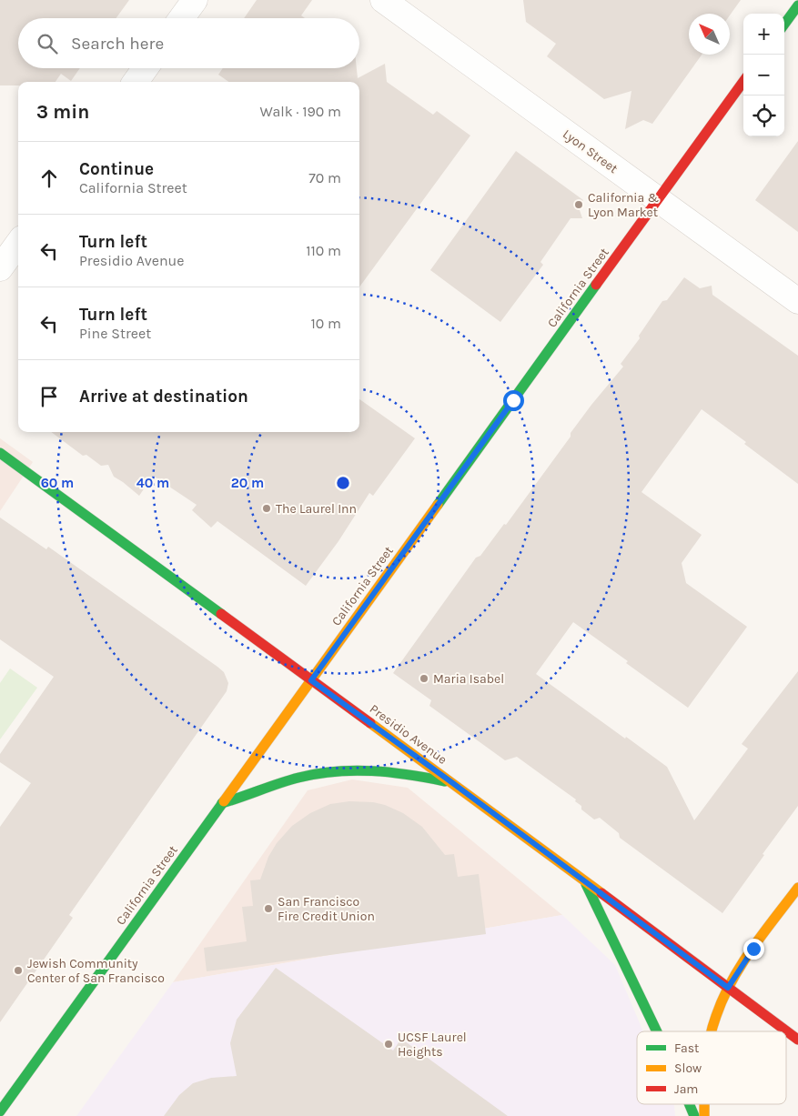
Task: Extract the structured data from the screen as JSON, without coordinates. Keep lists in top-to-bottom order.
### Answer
{
  "streets": {
    "main road": ["California Street", "Presidio Avenue"],
    "street": ["Lyon Street"]
  },
  "crossings": [
    ["Lyon Street", "California Street"],
    ["California Street", "Presidio Avenue"]
  ],
  "places": [
    "California & Lyon Market",
    "The Laurel Inn",
    "Maria Isabel",
    "San Francisco Fire Credit Union",
    "Jewish Community Center of San Francisco",
    "UCSF Laurel Heights"
  ],
  "legend": ["Fast", "Slow", "Jam"],
  "north": "top left",
  "page": {
    "map_buttons": ["+", "−"],
    "search": "Search here",
    "heading": ["3 min", "Walk · 190 m"],
    "list": [
      ["Continue", "California Street", "70 m"],
      ["Turn left", "Presidio Avenue", "110 m"],
      ["Turn left", "Pine Street", "10 m"],
      "Arrive at destination"
    ]
  },
  "rings": ["40 m", "20 m", "60 m"]
}
